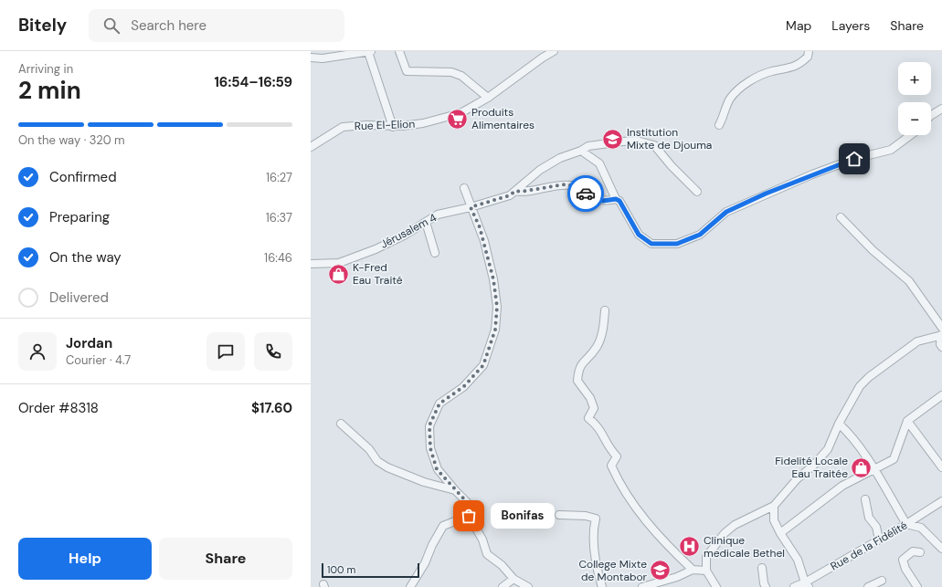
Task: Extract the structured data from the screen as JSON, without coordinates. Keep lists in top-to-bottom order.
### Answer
{
  "streets": {
    "street": ["Rue El-Elion", "Jérusalem 4", "Rue de la Fidélité"]
  },
  "places": {
    "supermarket": ["Produits Alimentaires"],
    "school or university": ["Institution Mixte de Djouma", "College Mixte de Montabor"],
    "shop": ["K-Fred Eau Traité", "Fidelité Locale Eau Traitée"],
    "other": ["Bonifas"],
    "hospital": ["Clinique medicale Bethel"]
  },
  "scale_bar": "100 m",
  "page": {
    "header": "Bitely",
    "search": "Search here",
    "nav": ["Map", "Layers", "Share"],
    "heading": ["2 min", "Arriving in", "16:54–16:59"],
    "panel": [
      "Jordan",
      "Courier · 4.7",
      "Order #8318",
      "$17.60"
    ],
    "map_buttons": ["+", "−"],
    "bar": "On the way · 320 m",
    "list": [
      ["Confirmed", "16:27"],
      ["Preparing", "16:37"],
      ["On the way", "16:46"],
      "Delivered"
    ],
    "bubble": "Bonifas",
    "buttons": ["Help", "Share"],
    "scale": "100 m"
  }
}
